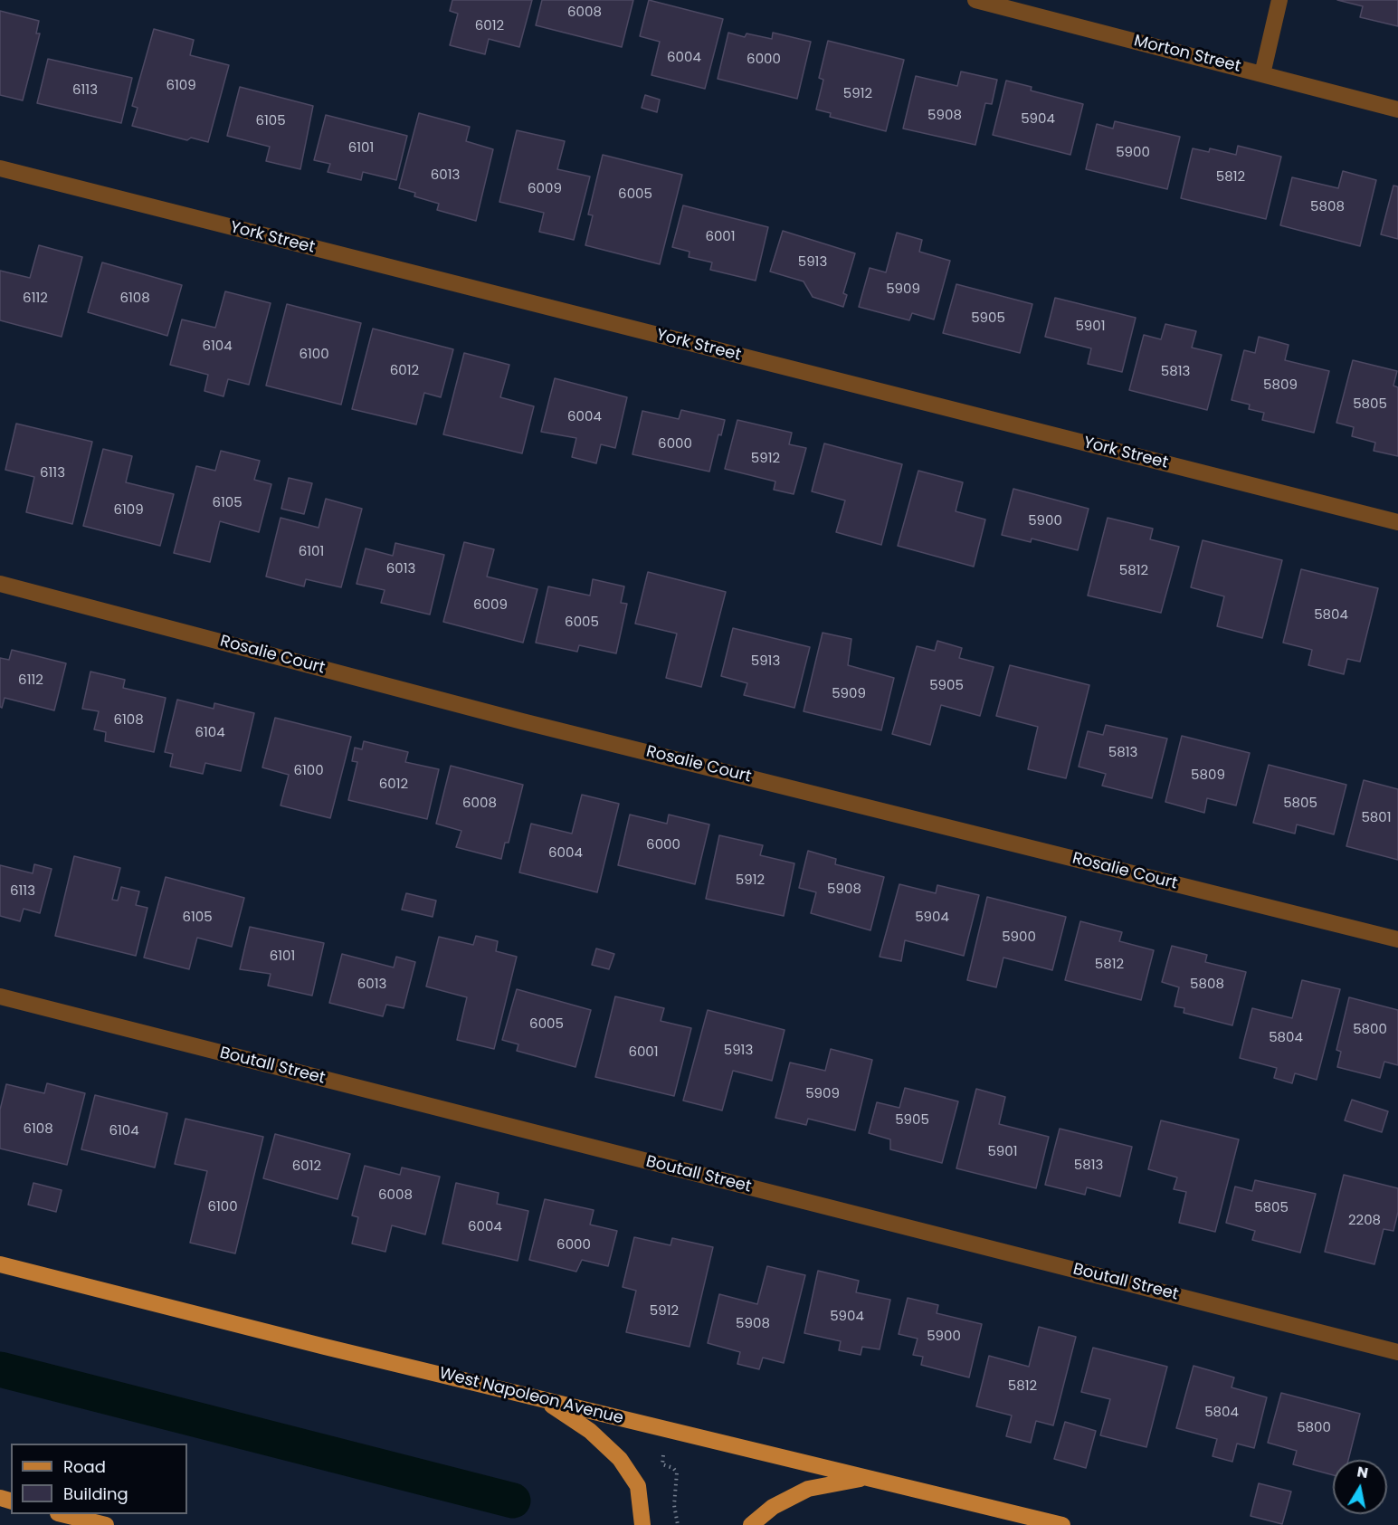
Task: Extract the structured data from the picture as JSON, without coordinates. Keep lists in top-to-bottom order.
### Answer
{
  "streets": {
    "main road": ["West Napoleon Avenue"],
    "street": [
      "Morton Street",
      "York Street",
      "Rosalie Court",
      "Boutall Street"
    ]
  },
  "house_numbers": [
    "6008",
    "6012",
    "6004",
    "6000",
    "6109",
    "6113",
    "5912",
    "5908",
    "5904",
    "6105",
    "6101",
    "5900",
    "6013",
    "5812",
    "6009",
    "6005",
    "5808",
    "6001",
    "5913",
    "5909",
    "6112",
    "6108",
    "5905",
    "5901",
    "6104",
    "6100",
    "6012",
    "5813",
    "5809",
    "5805",
    "6004",
    "6000",
    "5912",
    "6113",
    "6105",
    "6109",
    "5900",
    "6101",
    "6013",
    "5812",
    "6009",
    "5804",
    "6005",
    "5913",
    "6112",
    "5905",
    "5909",
    "6108",
    "6104",
    "5813",
    "6100",
    "5809",
    "6012",
    "6008",
    "5805",
    "5801",
    "6000",
    "6004",
    "5912",
    "5908",
    "6113",
    "6105",
    "5904",
    "5900",
    "6101",
    "5812",
    "6013",
    "5808",
    "6005",
    "5800",
    "5804",
    "5913",
    "6001",
    "5909",
    "5905",
    "6108",
    "6104",
    "5901",
    "5813",
    "6012",
    "6008",
    "6100",
    "5805",
    "2208",
    "6004",
    "6000",
    "5912",
    "5904",
    "5908",
    "5900",
    "5812",
    "5804",
    "5800"
  ],
  "legend": ["Road", "Building"],
  "north": "top"
}
